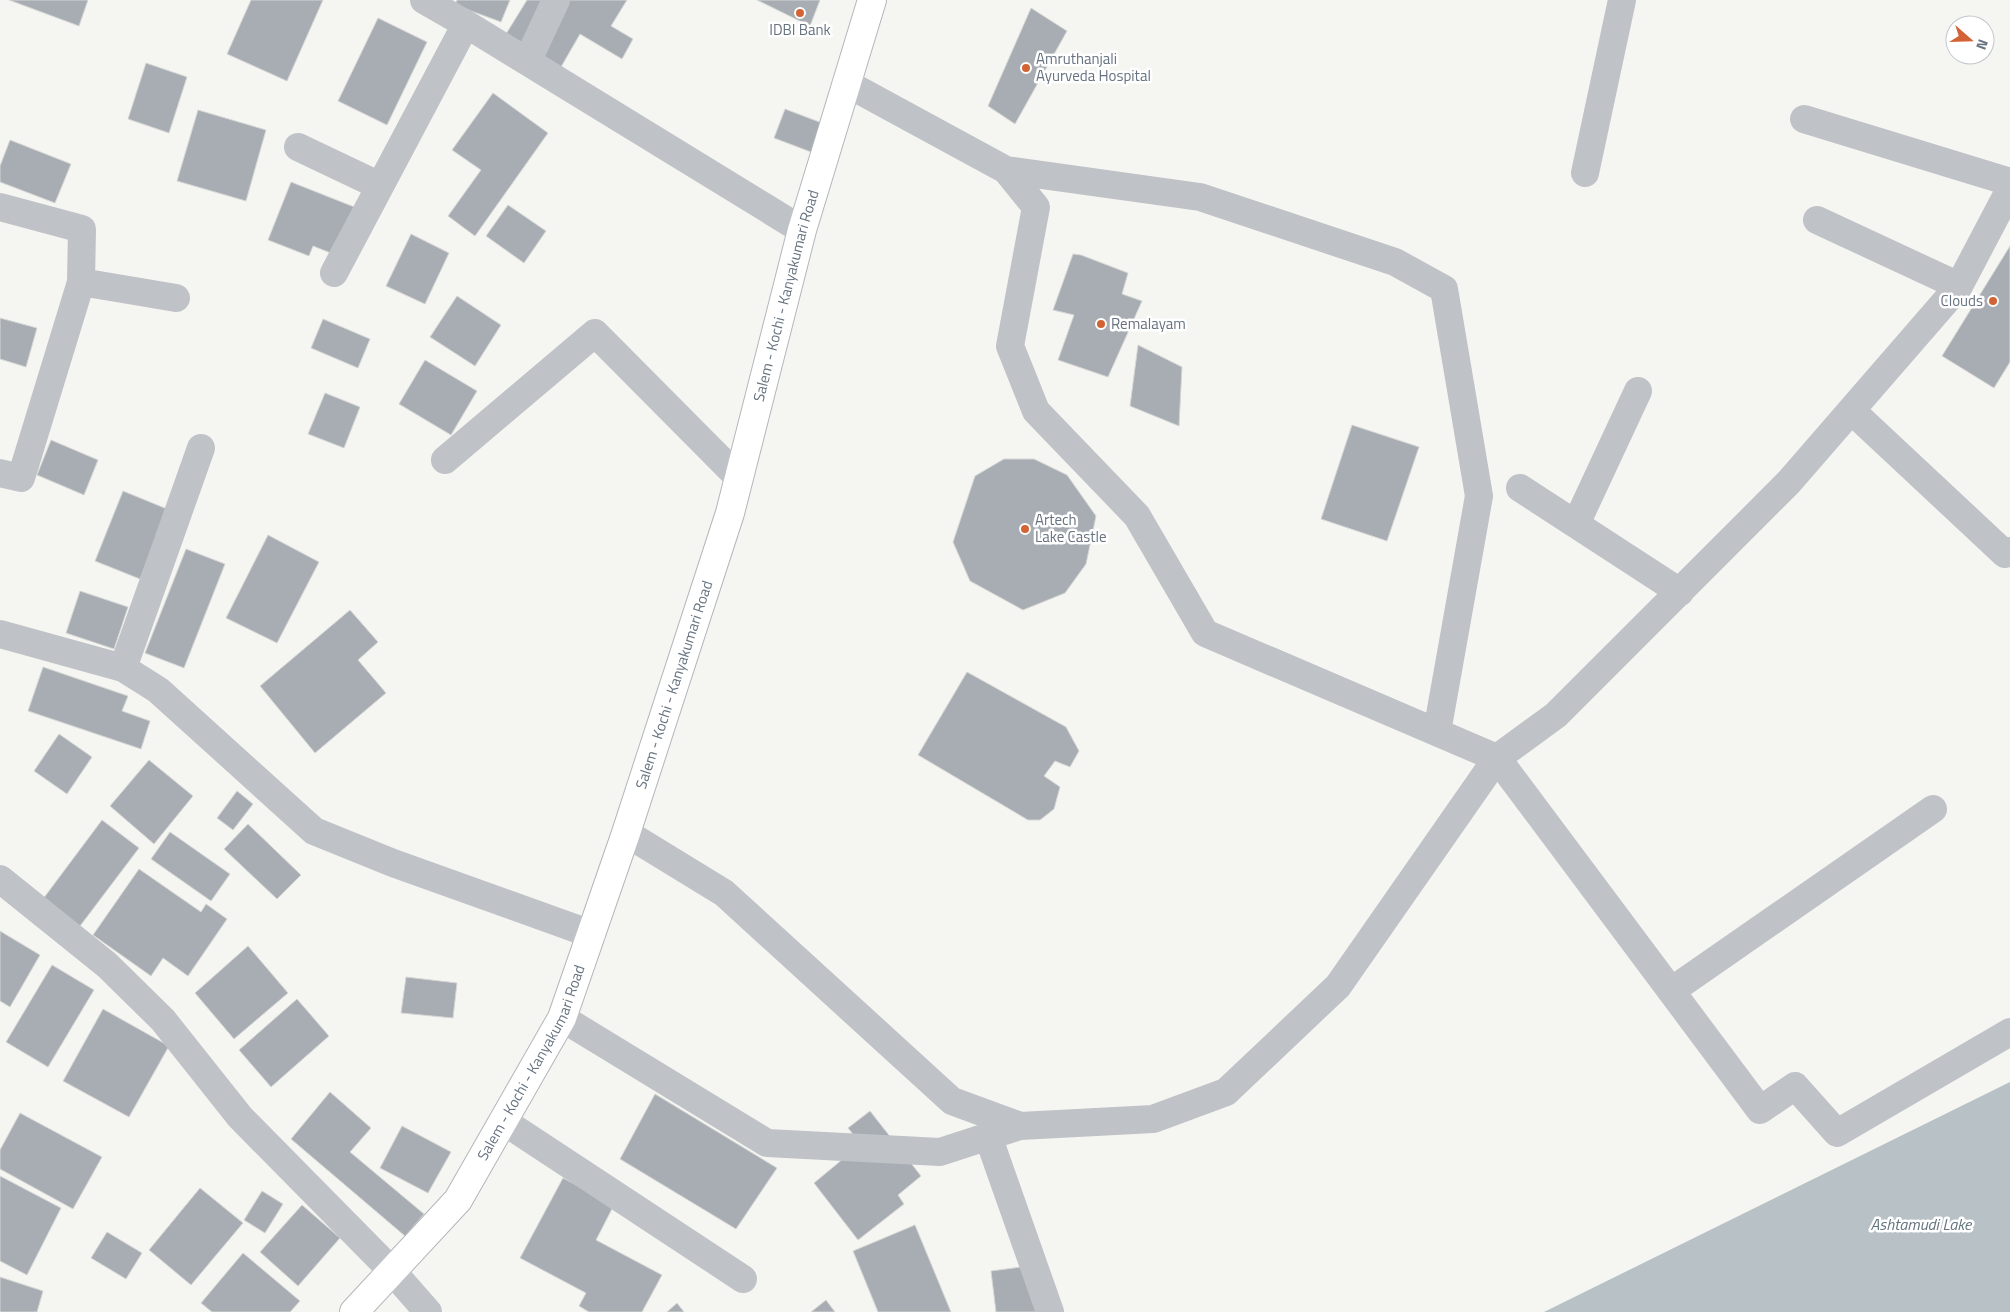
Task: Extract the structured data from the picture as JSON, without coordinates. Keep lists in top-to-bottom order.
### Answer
{
  "streets": {
    "main road": ["Salem - Kochi - Kanyakumari Road"]
  },
  "water": ["Ashtamudi Lake"],
  "places": [
    "IDBI Bank",
    "Amruthanjali Ayurveda Hospital",
    "Clouds",
    "Remalayam",
    "Artech Lake Castle"
  ],
  "north": "right"
}
